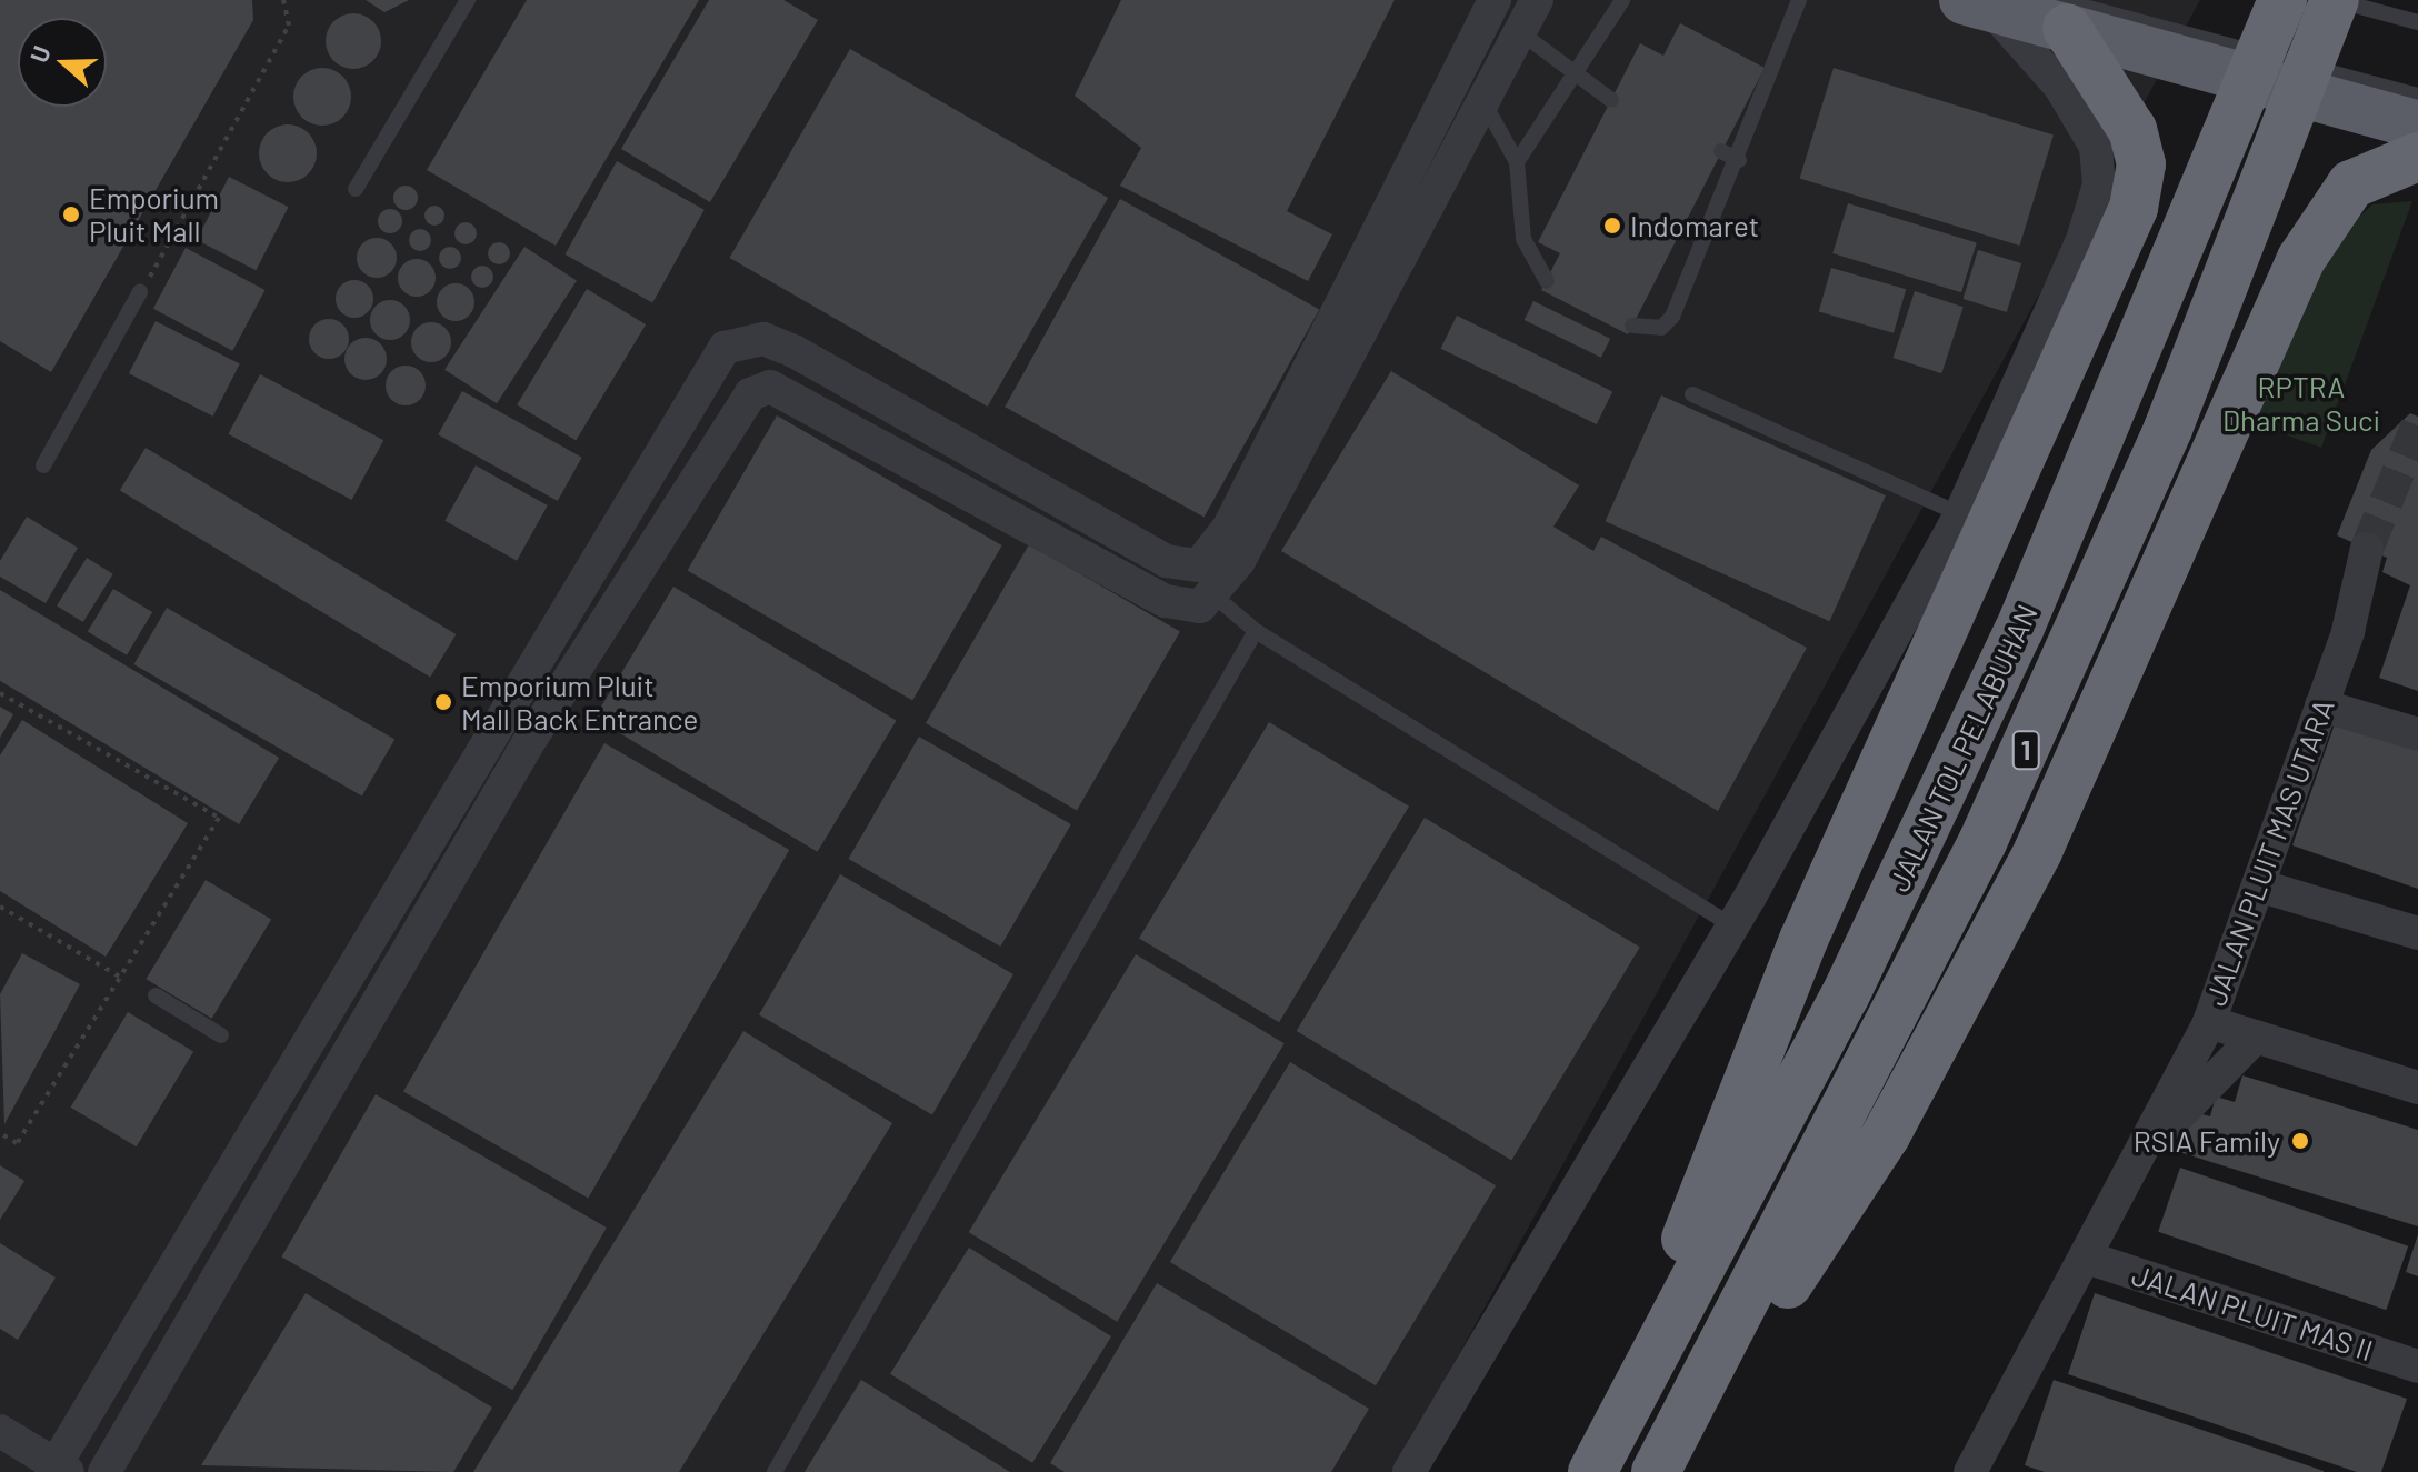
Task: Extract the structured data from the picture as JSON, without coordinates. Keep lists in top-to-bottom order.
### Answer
{
  "streets": {
    "highway": ["JALAN TOL PELABUHAN", "1"],
    "street": ["JALAN PLUIT MAS UTARA", "JALAN PLUIT MAS II"]
  },
  "crossings": [
    ["JALAN PLUIT MAS UTARA", "JALAN PLUIT MAS II"]
  ],
  "parks": ["RPTRA Dharma Suci"],
  "places": [
    "Emporium Pluit Mall",
    "Indomaret",
    "Emporium Pluit Mall Back Entrance",
    "RSIA Family"
  ],
  "north": "left"
}
